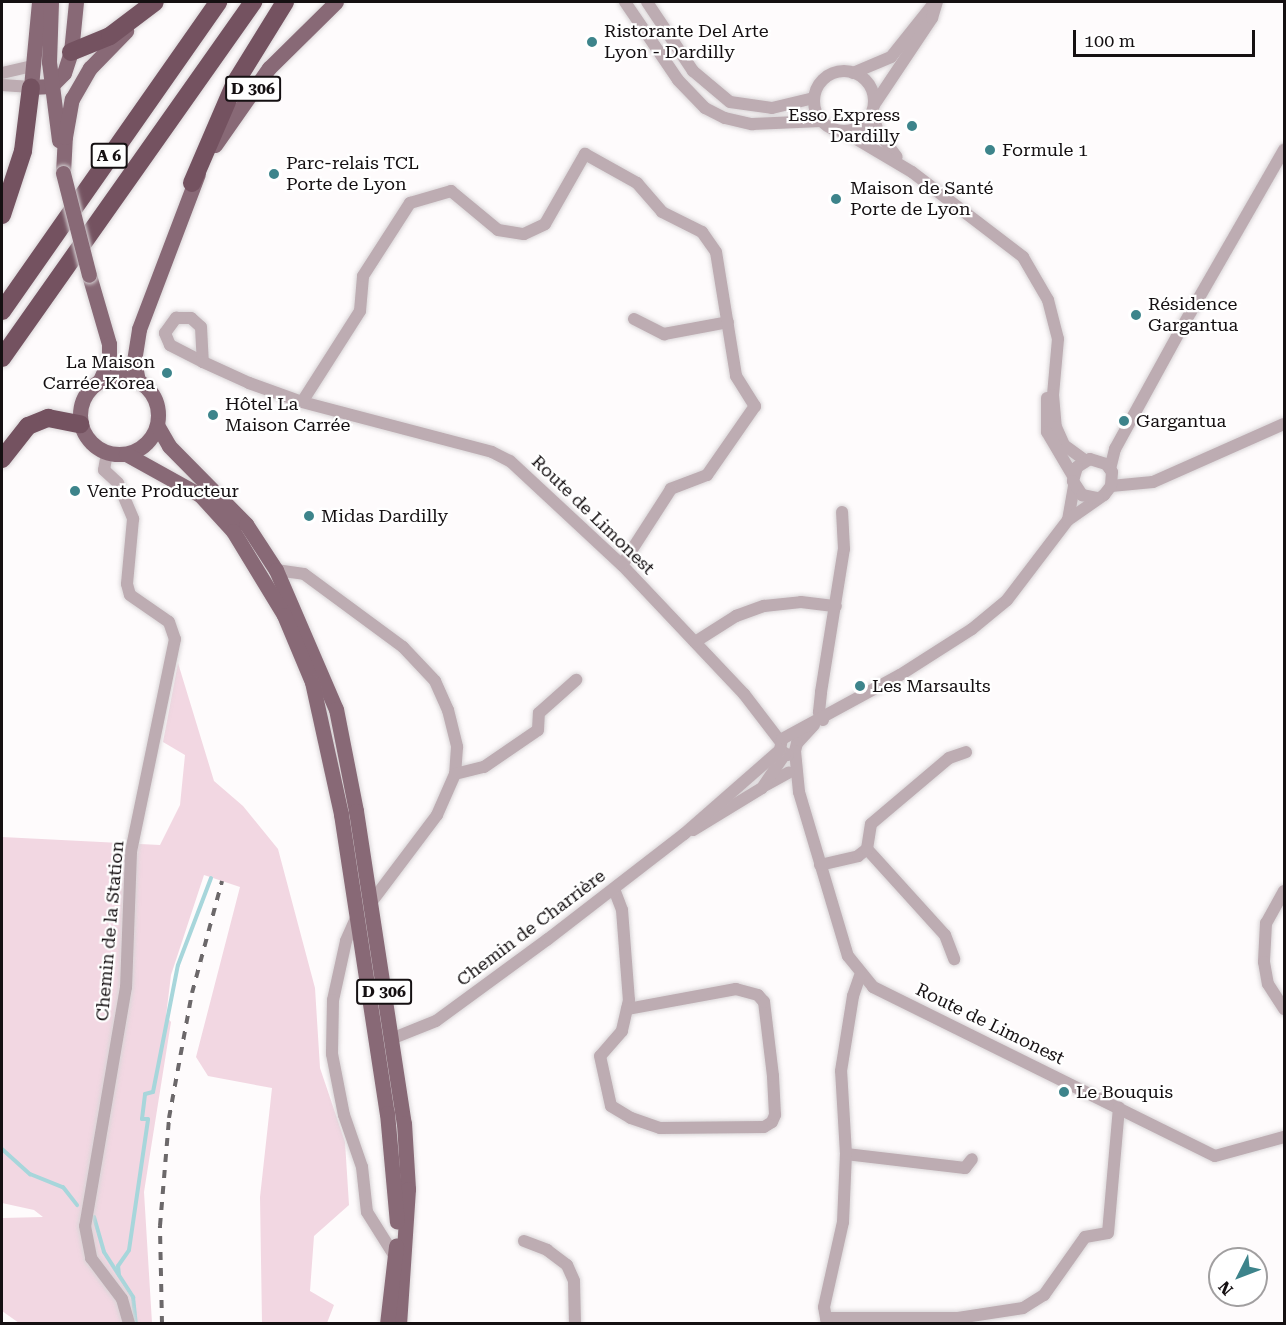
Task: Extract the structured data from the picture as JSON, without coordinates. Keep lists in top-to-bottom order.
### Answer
{
  "streets": {
    "highway": ["A 6"],
    "main road": ["D 306"],
    "street": ["Route de Limonest", "Chemin de Charrière", "Chemin de la Station"]
  },
  "crossings": [
    ["D 306", "Chemin de Charrière"],
    ["D 306", "Chemin de la Station"],
    ["Route de Limonest", "Chemin de Charrière"]
  ],
  "places": [
    "Ristorante Del Arte Lyon - Dardilly",
    "Esso Express Dardilly",
    "Formule 1",
    "Parc-relais TCL Porte de Lyon",
    "Maison de Santé Porte de Lyon",
    "Résidence Gargantua",
    "La Maison Carrée Korea",
    "Hôtel La Maison Carrée",
    "Gargantua",
    "Vente Producteur",
    "Midas Dardilly",
    "Les Marsaults",
    "Le Bouquis"
  ],
  "scale_bar": "100 m",
  "north": "bottom left"
}
